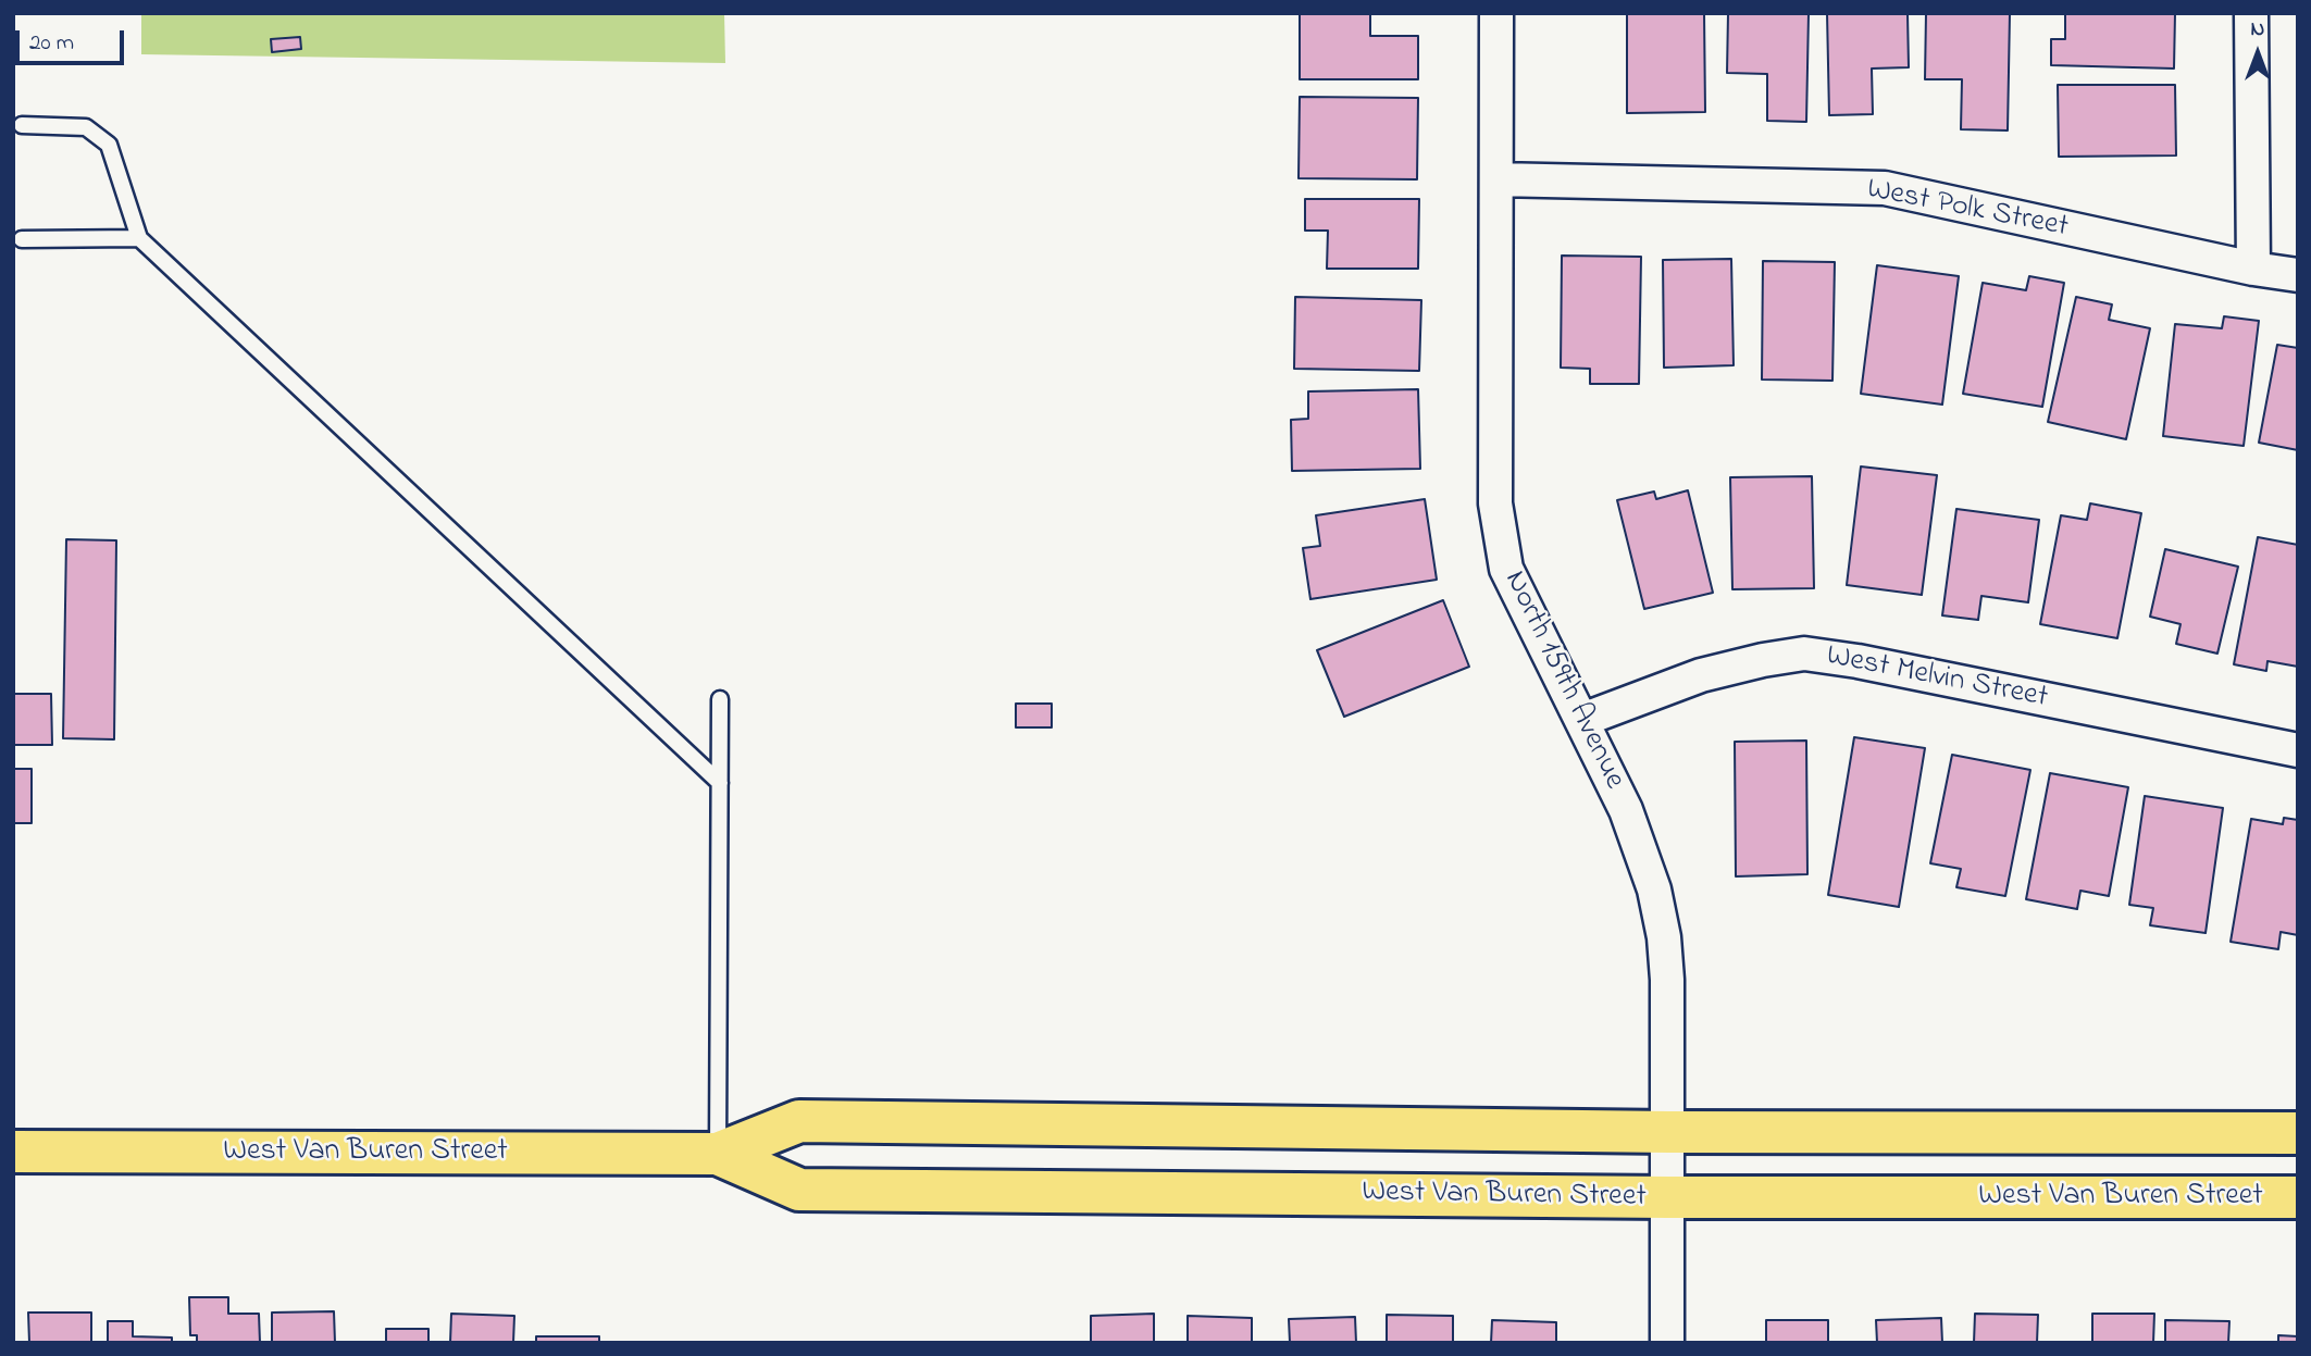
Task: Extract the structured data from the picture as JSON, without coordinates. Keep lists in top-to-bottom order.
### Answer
{
  "streets": {
    "main road": ["West Van Buren Street"],
    "street": ["West Polk Street", "West Melvin Street", "North 159th Avenue"]
  },
  "crossings": [
    ["West Polk Street", "North 159th Avenue"],
    ["West Melvin Street", "North 159th Avenue"],
    ["North 159th Avenue", "West Van Buren Street"]
  ],
  "scale_bar": "20 m",
  "north": "top"
}
